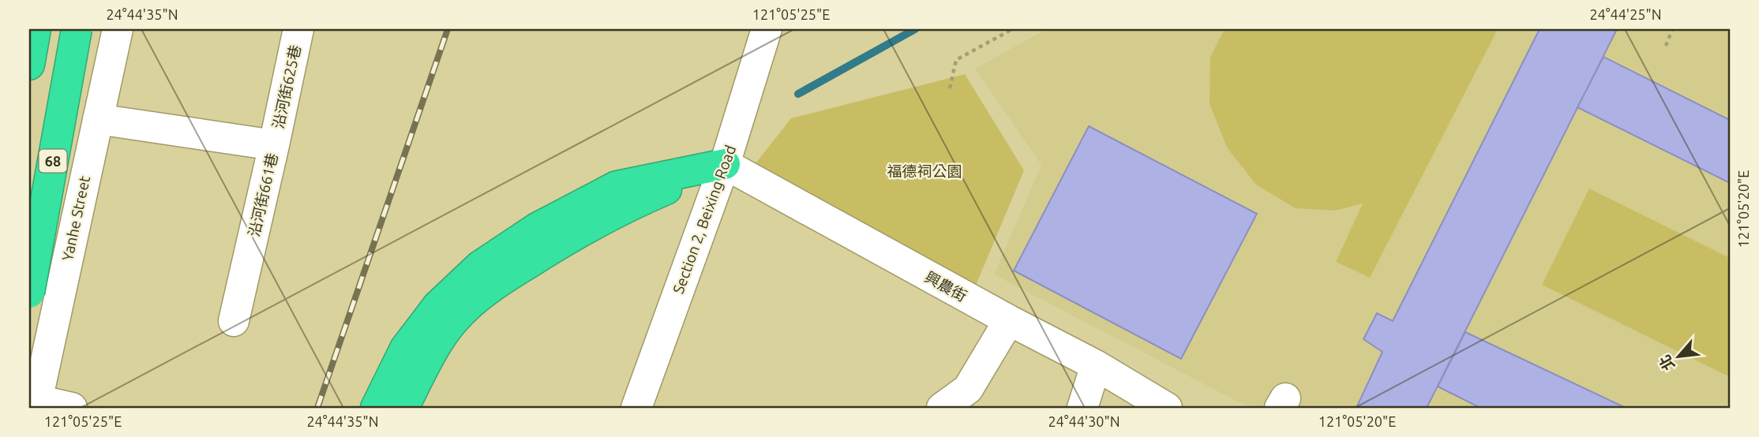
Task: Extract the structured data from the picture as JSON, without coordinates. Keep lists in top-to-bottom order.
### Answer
{
  "streets": {
    "highway": ["68"],
    "street": [
      "沿河街625巷",
      "沿河街661巷",
      "Yanhe Street",
      "Section 2, Beixing Road",
      "興農街"
    ]
  },
  "crossings": [
    ["沿河街625巷", "沿河街661巷"],
    ["沿河街661巷", "Yanhe Street"],
    ["Section 2, Beixing Road", "興農街"]
  ],
  "parks": ["福德祠公園"],
  "north": "bottom left",
  "coordinates": [
    "24°44'35\"N",
    "121°05'25\"E",
    "24°44'25\"N",
    "121°05'20\"E",
    "24°44'30\"N"
  ]
}
